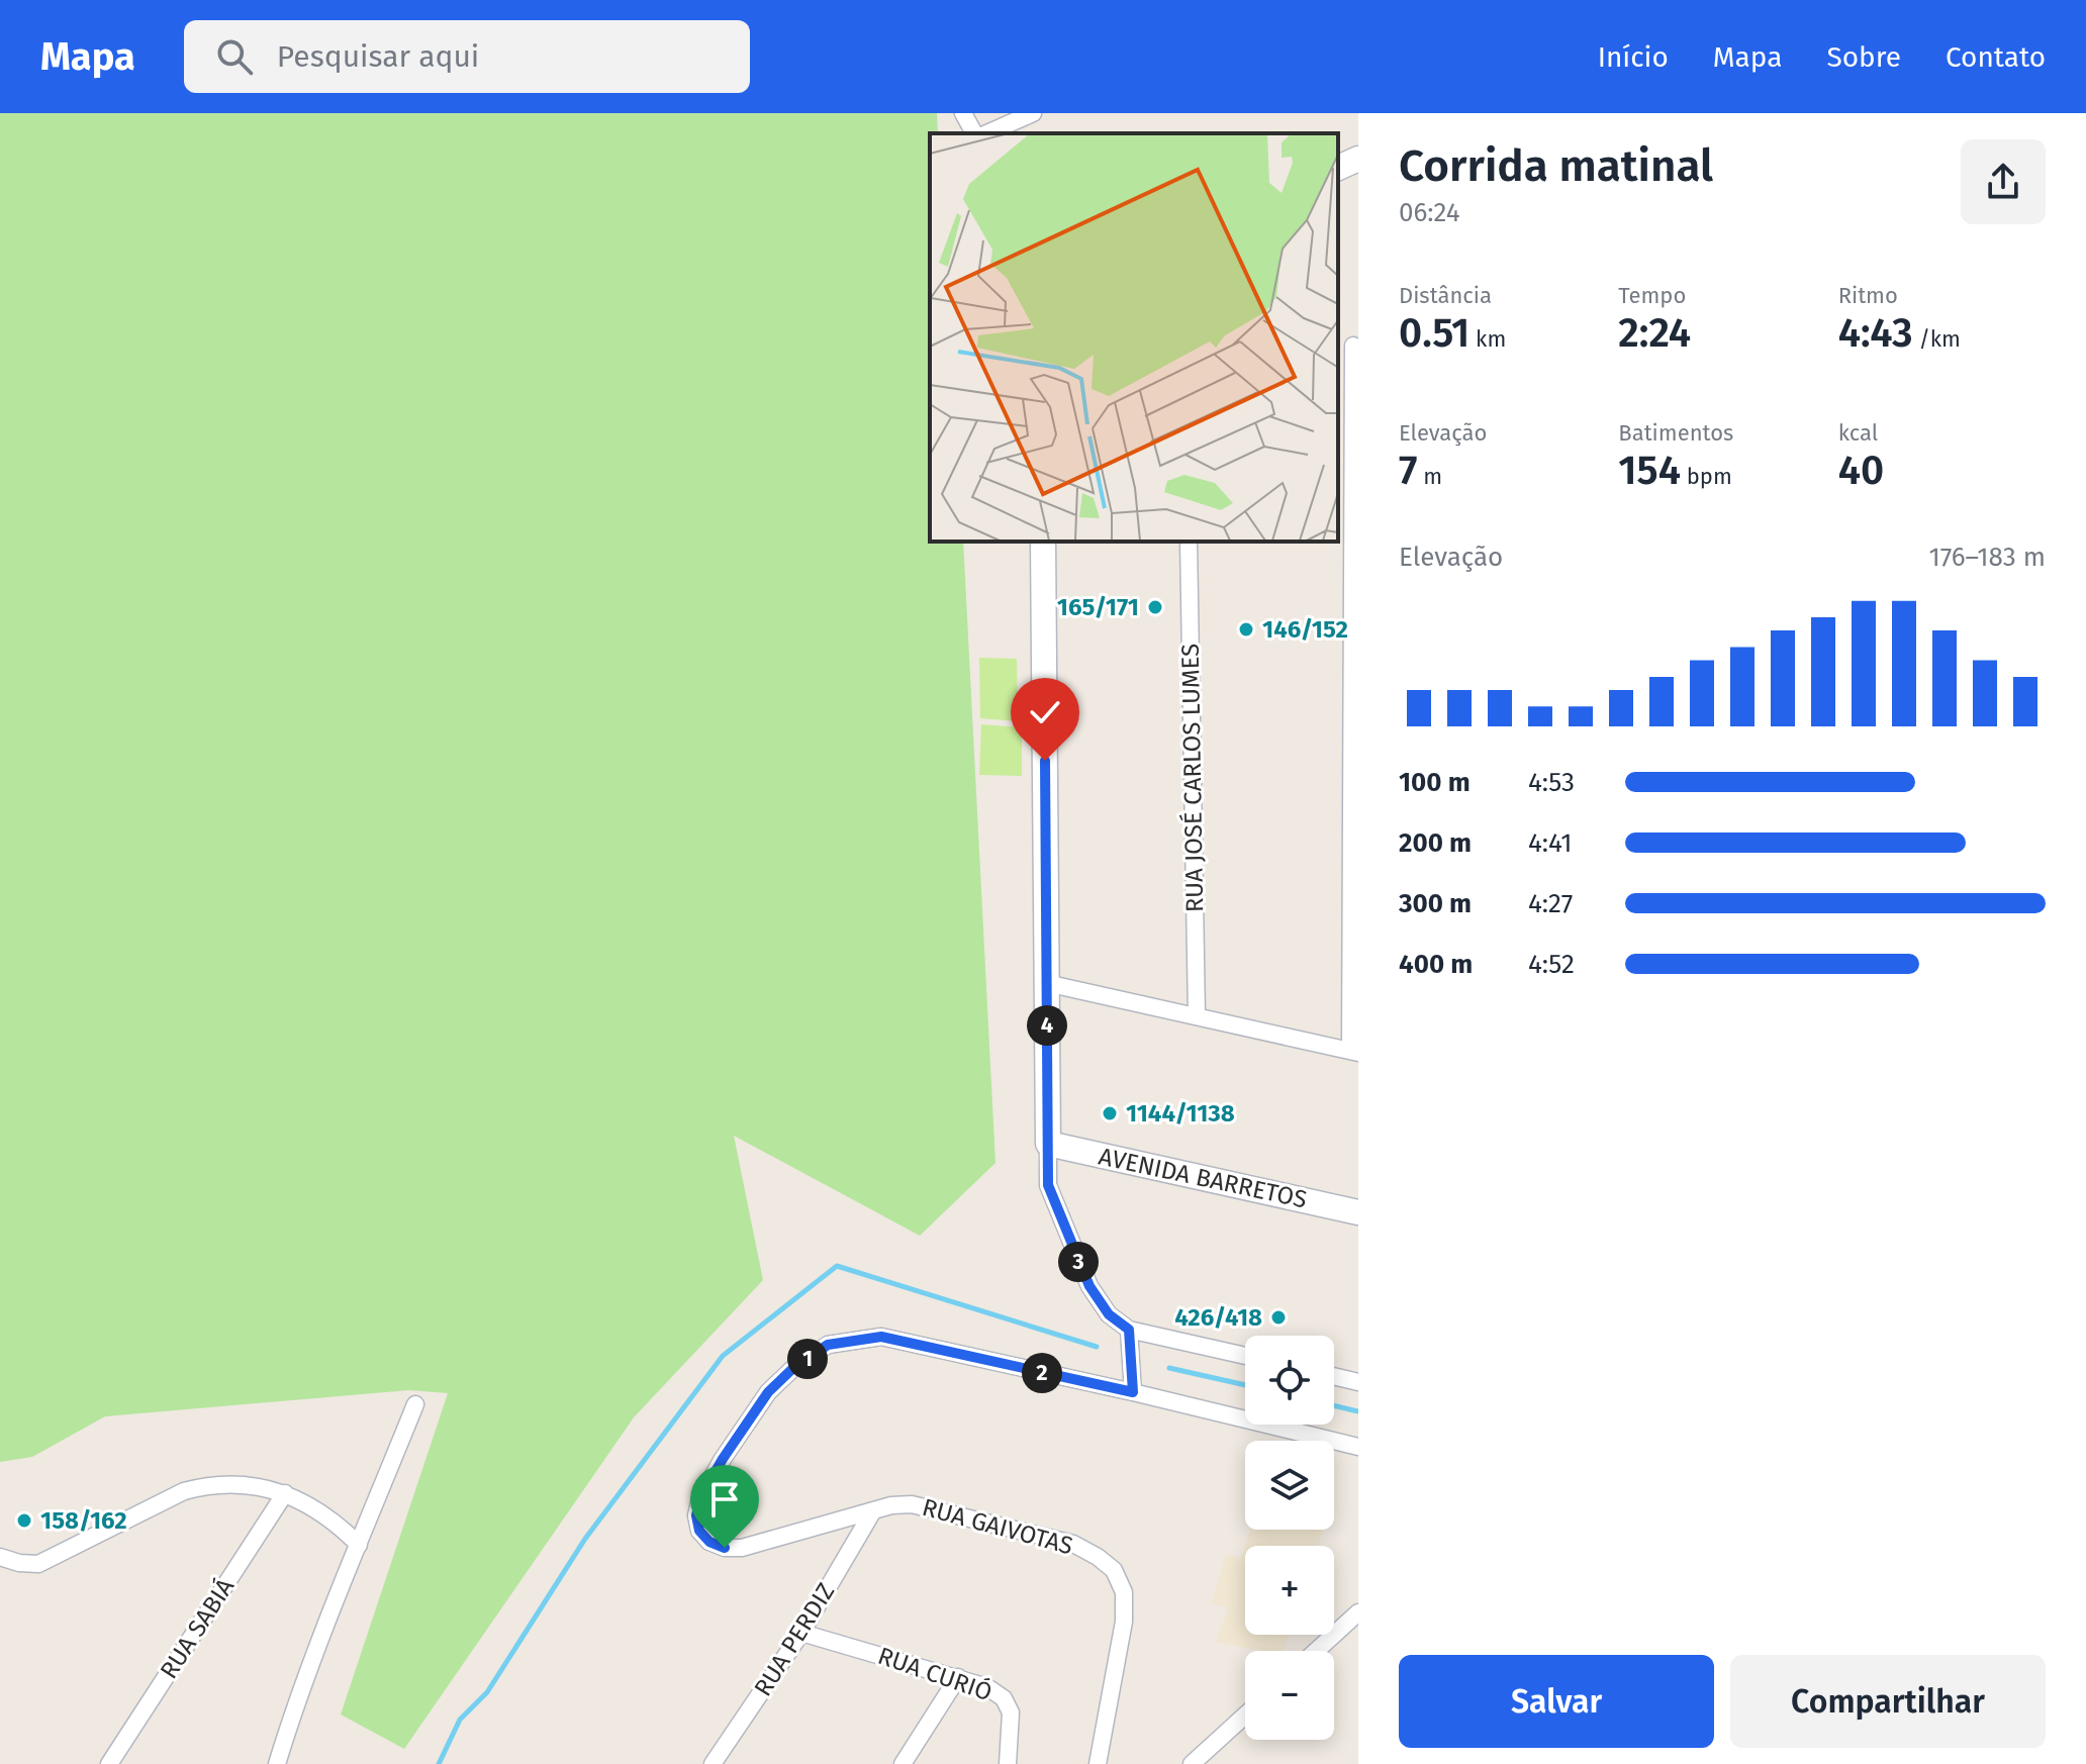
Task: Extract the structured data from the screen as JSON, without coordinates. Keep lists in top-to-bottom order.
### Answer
{
  "streets": {
    "street": [
      "RUA JOSÉ CARLOS LUMES",
      "AVENIDA BARRETOS",
      "RUA GAIVOTAS",
      "RUA SABIÁ",
      "RUA PERDIZ",
      "RUA CURIÓ"
    ]
  },
  "crossings": [
    ["RUA GAIVOTAS", "RUA PERDIZ"],
    ["RUA PERDIZ", "RUA CURIÓ"]
  ],
  "places": [
    "165/171",
    "146/152",
    "1144/1138",
    "426/418",
    "158/162"
  ],
  "page": {
    "header": "Mapa",
    "search": "Pesquisar aqui",
    "nav": [
      "Início",
      "Mapa",
      "Sobre",
      "Contato"
    ],
    "heading": ["Corrida matinal", "06:24"],
    "stats": [
      ["Distância", "0.51 km"],
      ["Tempo", "2:24"],
      ["Ritmo", "4:43 /km"],
      ["Elevação", "7 m"],
      ["Batimentos", "154 bpm"],
      ["kcal", "40"]
    ],
    "chart": ["Elevação", "176–183 m"],
    "list": [
      {
        "name": "100 m",
        "note": "4:53"
      },
      {
        "name": "200 m",
        "note": "4:41"
      },
      {
        "name": "300 m",
        "note": "4:27"
      },
      {
        "name": "400 m",
        "note": "4:52"
      }
    ],
    "pins": [
      "4",
      "3",
      "1",
      "2"
    ],
    "map_buttons": ["+", "−"],
    "buttons": ["Salvar", "Compartilhar"]
  }
}
